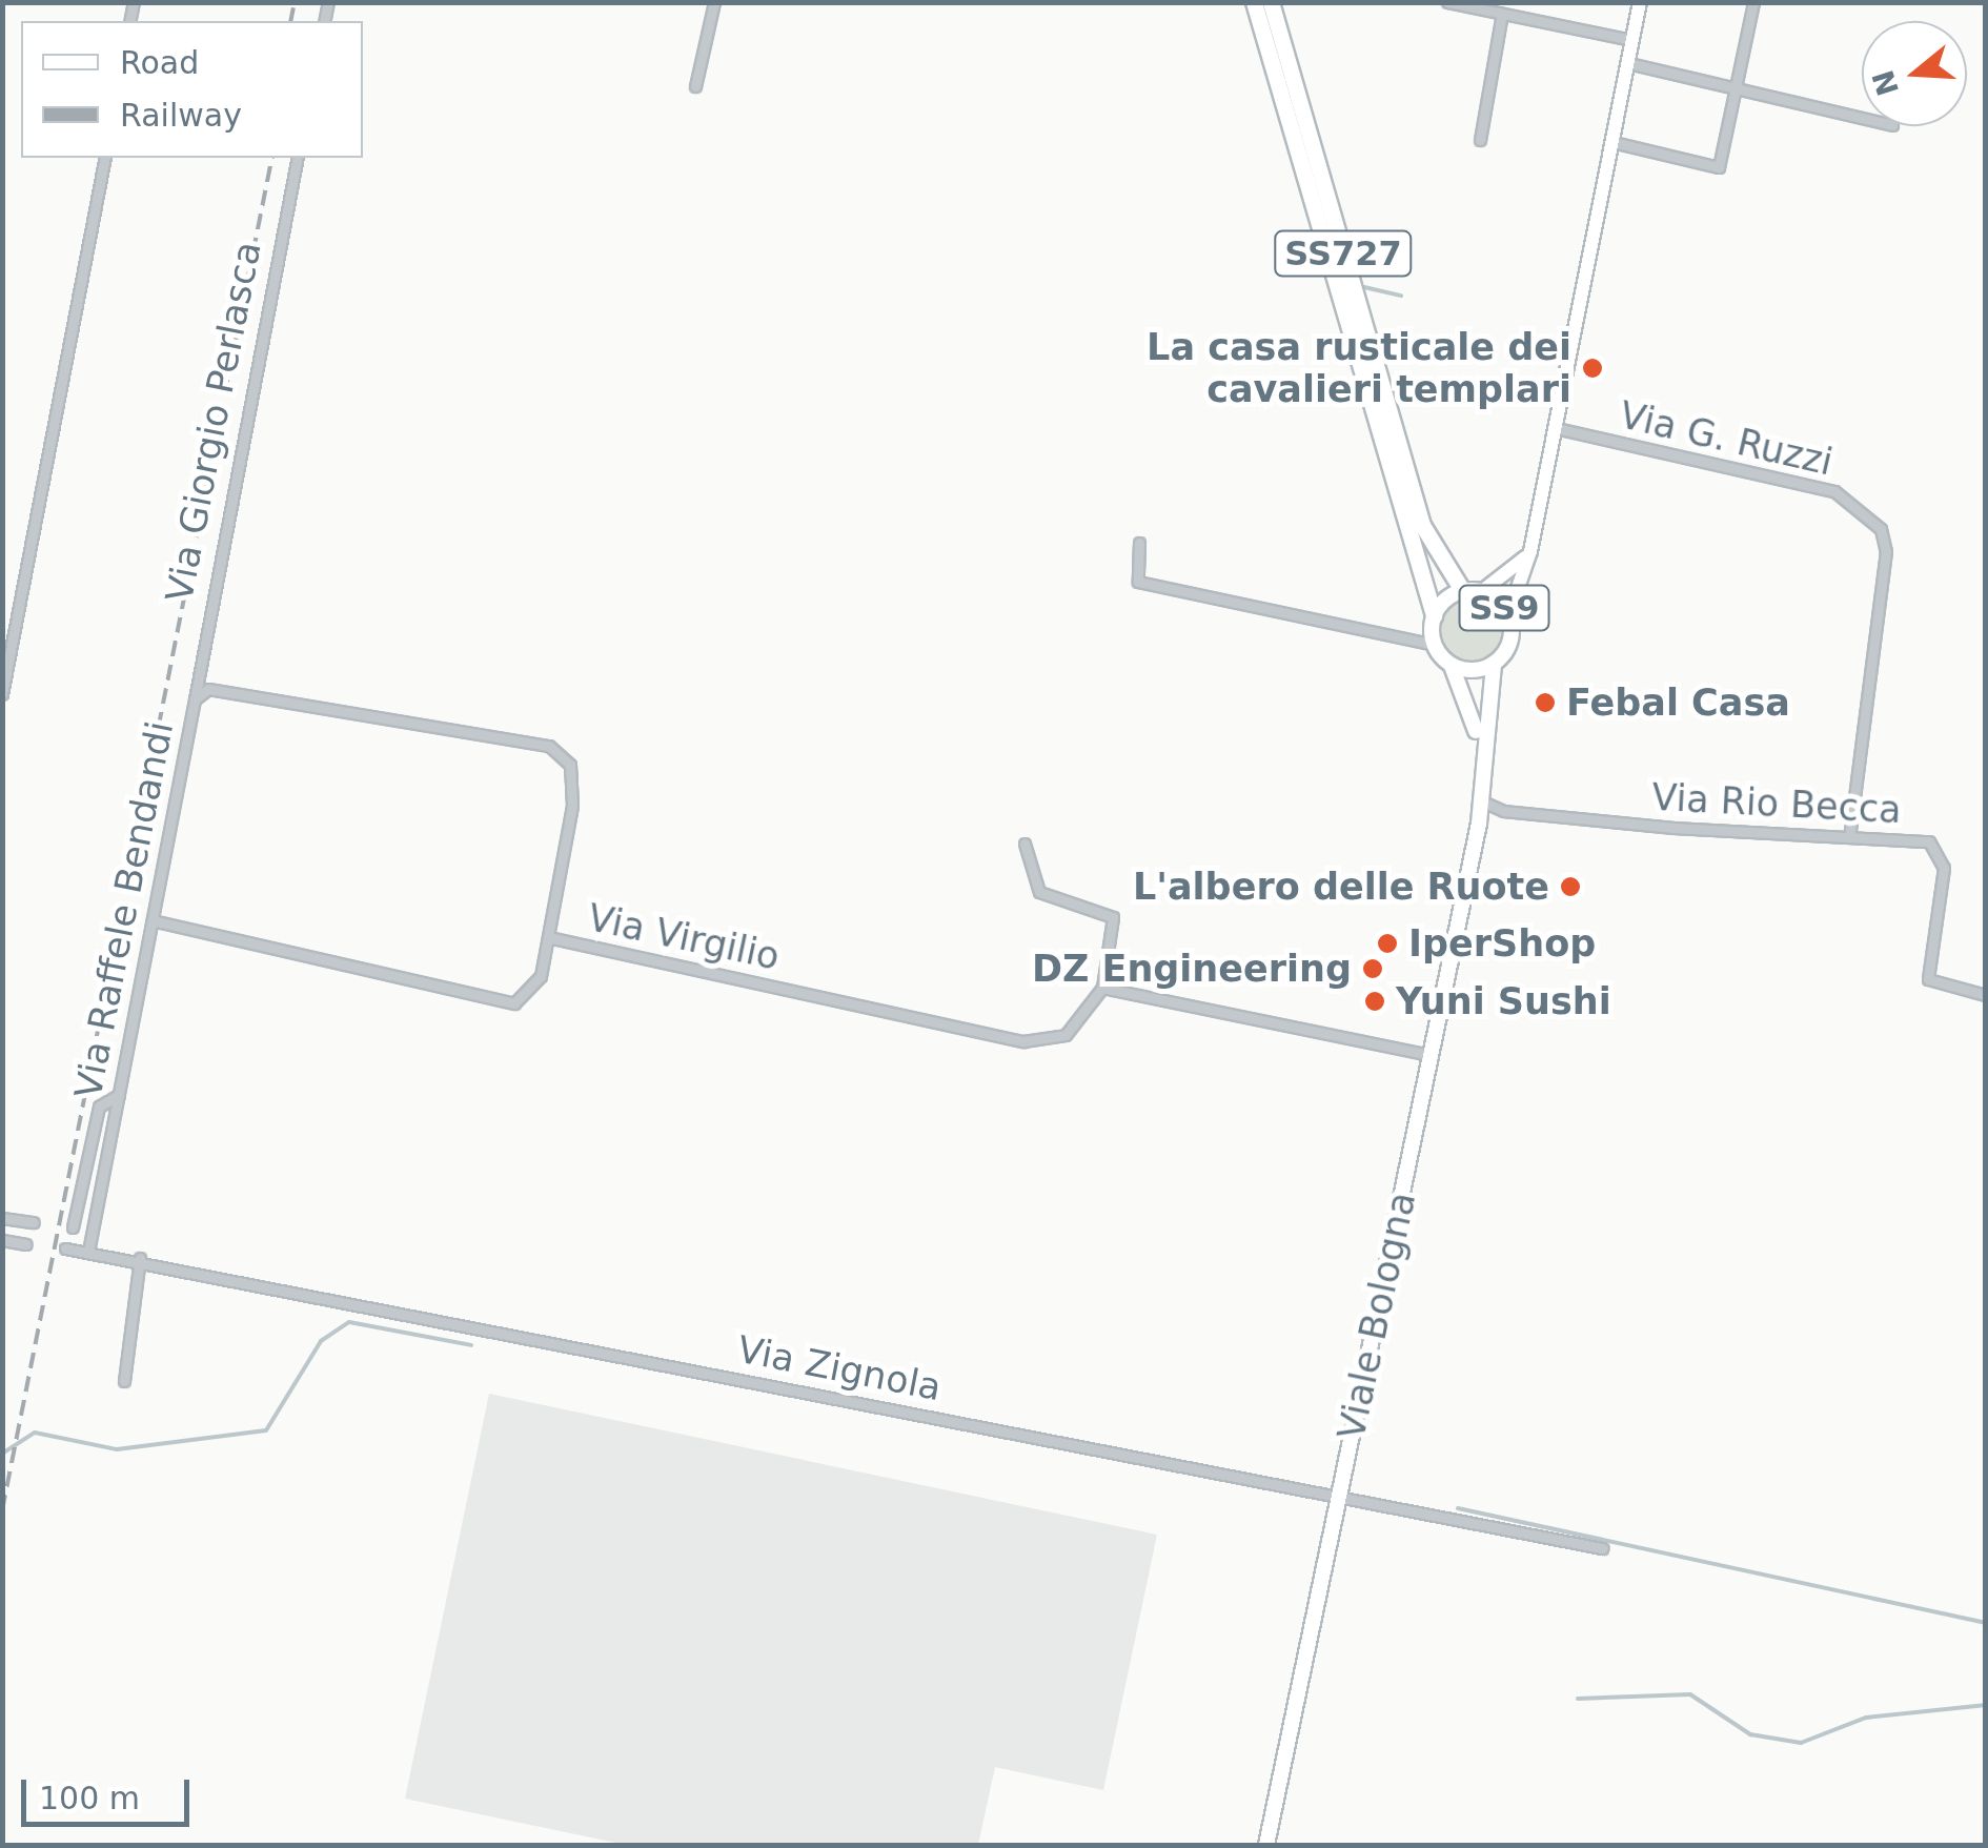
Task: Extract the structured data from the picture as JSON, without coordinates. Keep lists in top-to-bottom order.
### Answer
{
  "streets": {
    "highway": ["SS727"],
    "main road": ["SS9", "Viale Bologna"],
    "street": [
      "Via Giorgio Perlasca",
      "Via G. Ruzzi",
      "Via Rio Becca",
      "Via Raffele Bendandi",
      "Via Virgilio",
      "Via Zignola"
    ]
  },
  "crossings": [
    ["SS727", "SS9"],
    ["Via Giorgio Perlasca", "Via Raffele Bendandi"],
    ["Via G. Ruzzi", "Via Rio Becca"],
    ["Via Rio Becca", "Viale Bologna"],
    ["Via Raffele Bendandi", "Via Virgilio"],
    ["Via Raffele Bendandi", "Via Zignola"],
    ["Viale Bologna", "Via Zignola"]
  ],
  "places": [
    "La casa rusticale dei cavalieri templari",
    "Febal Casa",
    "L'albero delle Ruote",
    "IperShop",
    "DZ Engineering",
    "Yuni Sushi"
  ],
  "legend": ["Road", "Railway"],
  "scale_bar": "100 m",
  "north": "left"
}
